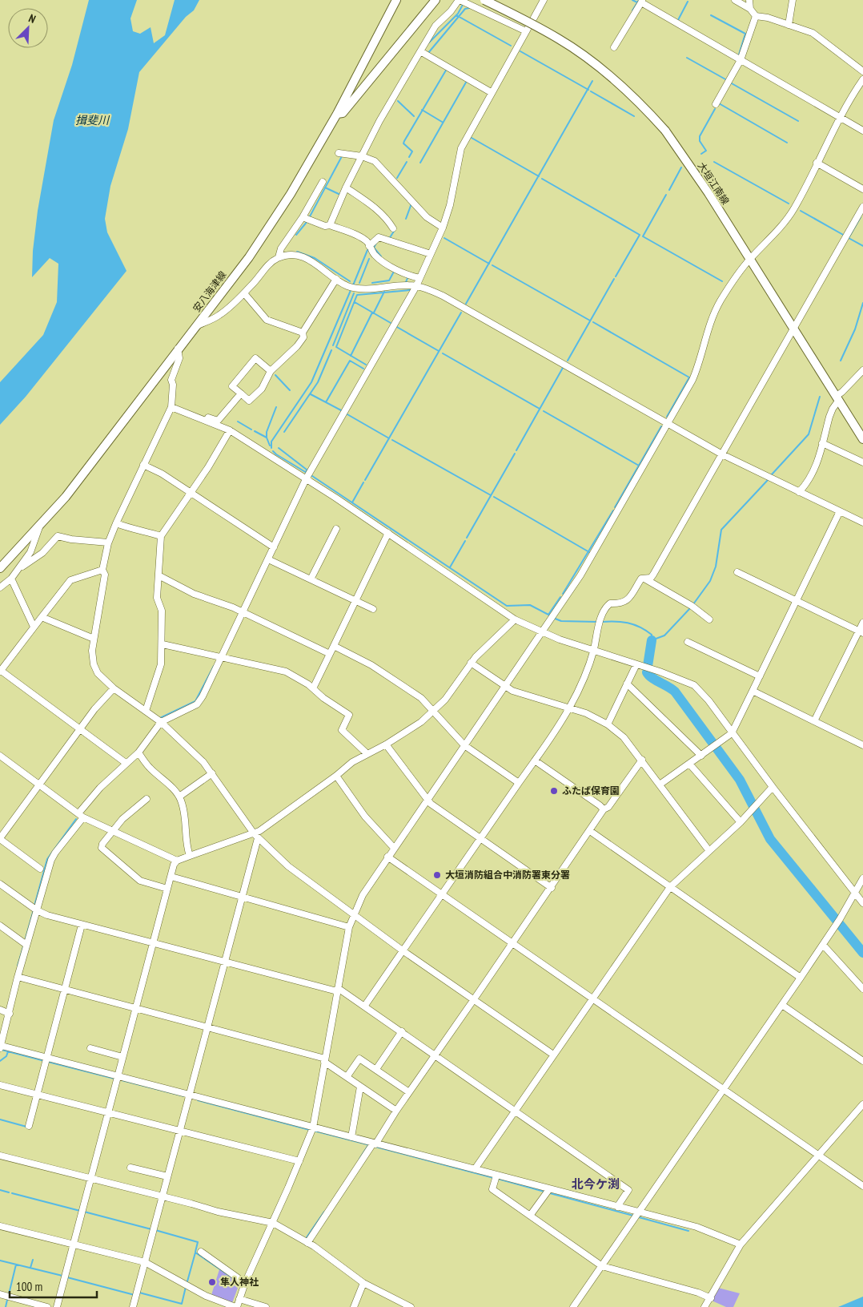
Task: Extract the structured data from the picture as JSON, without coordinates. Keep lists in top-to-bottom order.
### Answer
{
  "streets": {
    "main road": ["大垣江南線", "安八海津線"]
  },
  "districts": ["北今ケ渕"],
  "water": ["揖斐川"],
  "places": ["ふたば保育園", "大垣消防組合中消防署東分署", "隼人神社"],
  "scale_bar": "100 m",
  "north": "top right"
}
